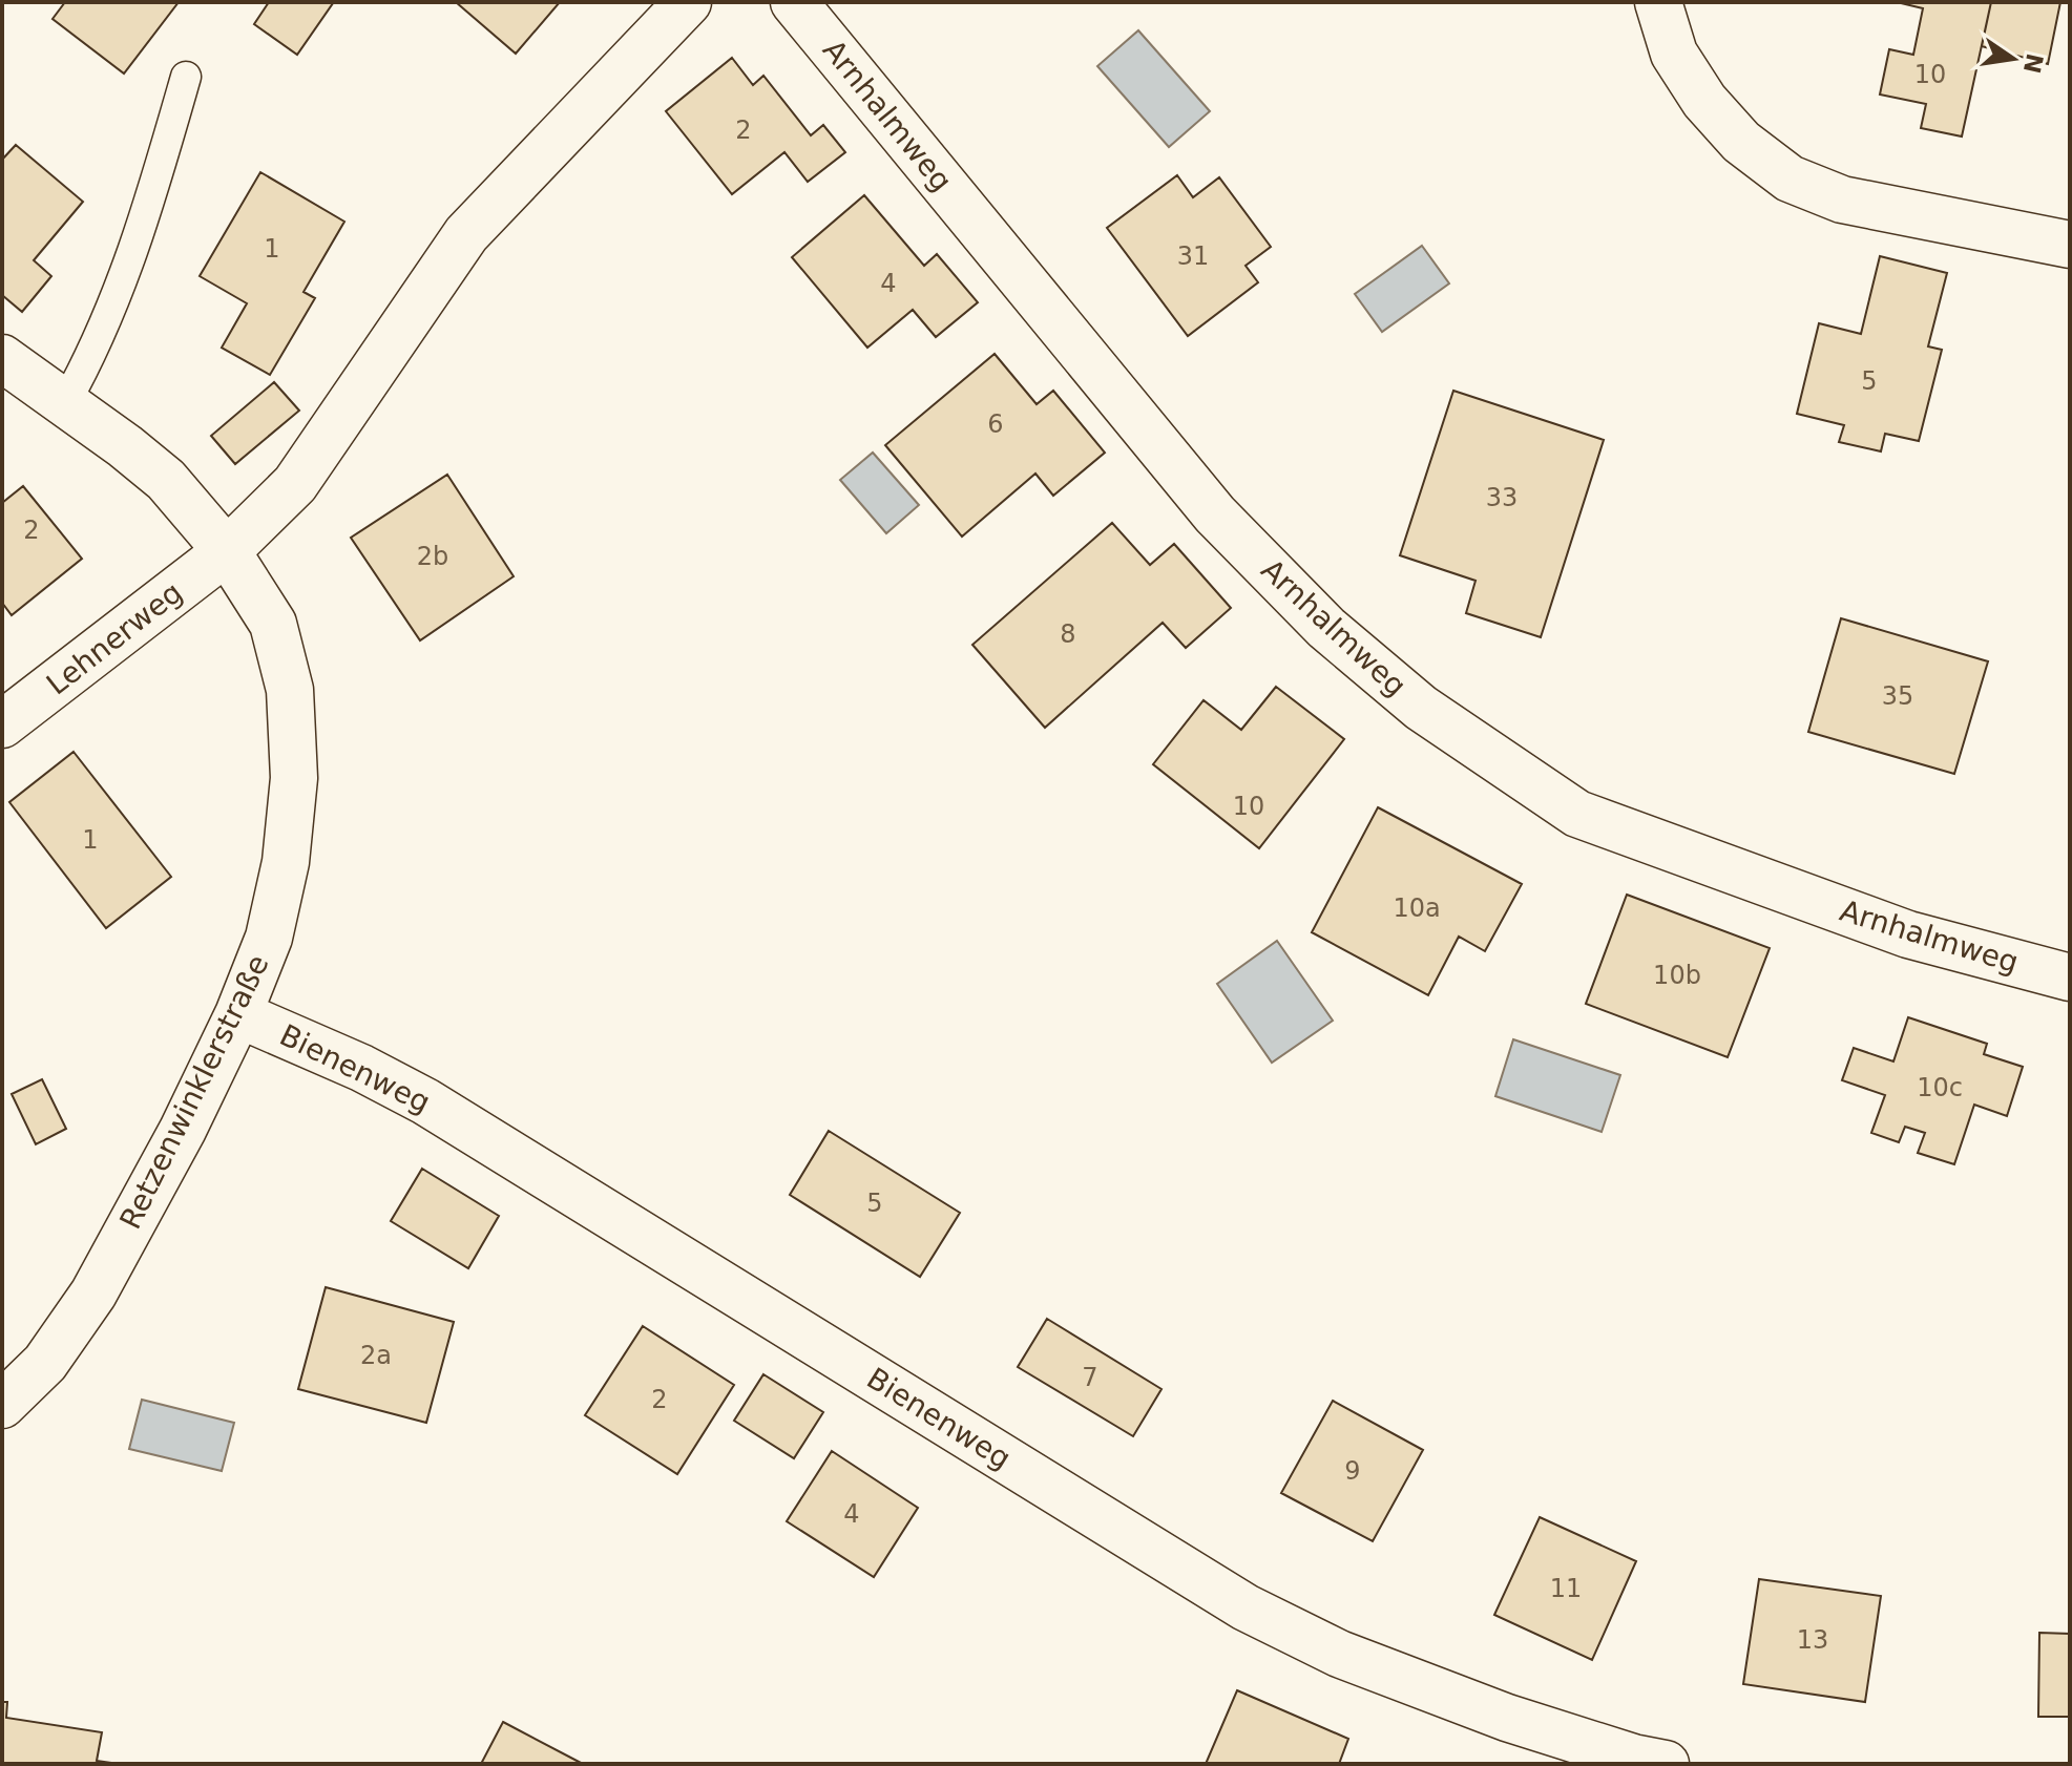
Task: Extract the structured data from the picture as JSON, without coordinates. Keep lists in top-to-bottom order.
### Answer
{
  "streets": {
    "street": [
      "Arnhalmweg",
      "Lehnerweg",
      "Bienenweg",
      "Retzenwinklerstraße"
    ]
  },
  "crossings": [
    ["Lehnerweg", "Retzenwinklerstraße"],
    ["Bienenweg", "Retzenwinklerstraße"]
  ],
  "house_numbers": [
    "10",
    "2",
    "1",
    "31",
    "4",
    "5",
    "6",
    "33",
    "2",
    "2b",
    "8",
    "35",
    "10",
    "1",
    "10a",
    "10b",
    "10c",
    "5",
    "2a",
    "7",
    "2",
    "9",
    "4",
    "11",
    "13"
  ],
  "north": "right"
}
